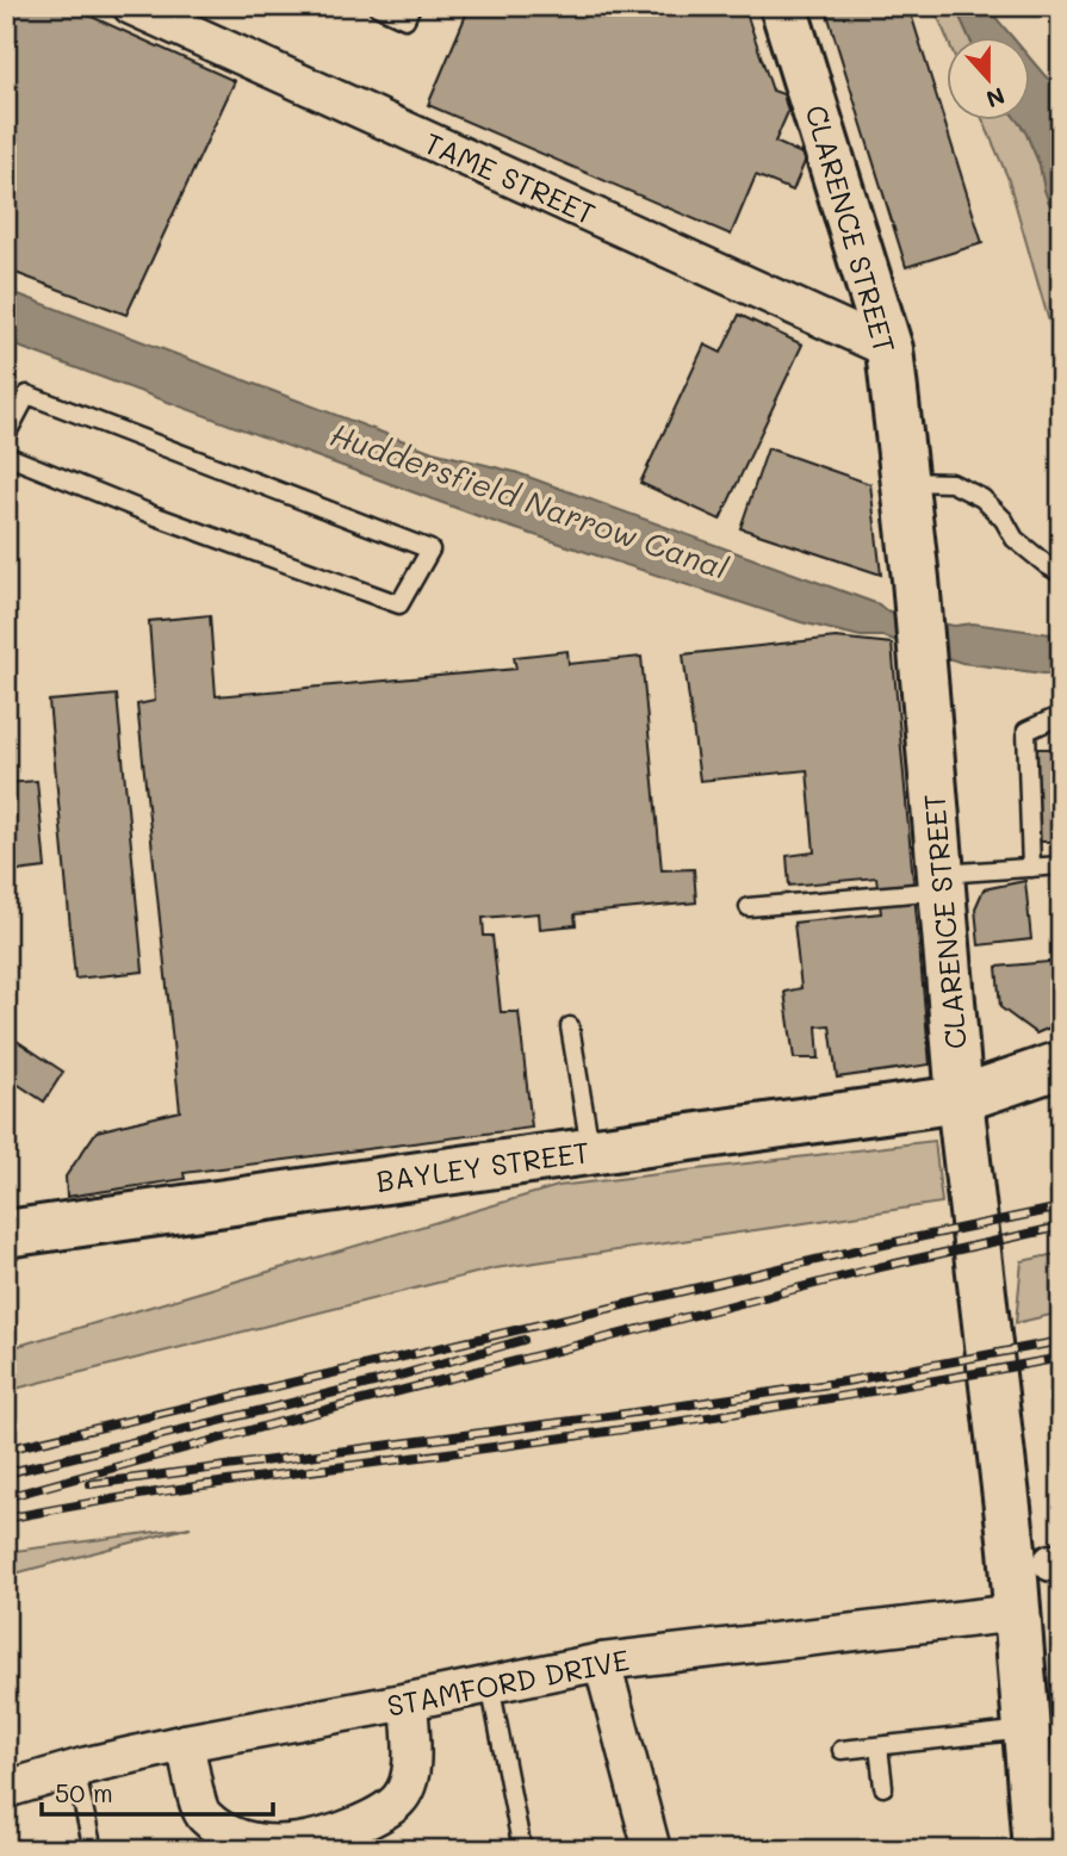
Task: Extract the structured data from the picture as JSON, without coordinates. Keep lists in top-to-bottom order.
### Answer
{
  "streets": {
    "main road": ["CLARENCE STREET", "BAYLEY STREET"],
    "street": ["TAME STREET", "STAMFORD DRIVE"]
  },
  "crossings": [
    ["TAME STREET", "CLARENCE STREET"],
    ["CLARENCE STREET", "BAYLEY STREET"],
    ["CLARENCE STREET", "STAMFORD DRIVE"]
  ],
  "water": ["Huddersfield Narrow Canal"],
  "scale_bar": "50 m",
  "north": "bottom"
}
